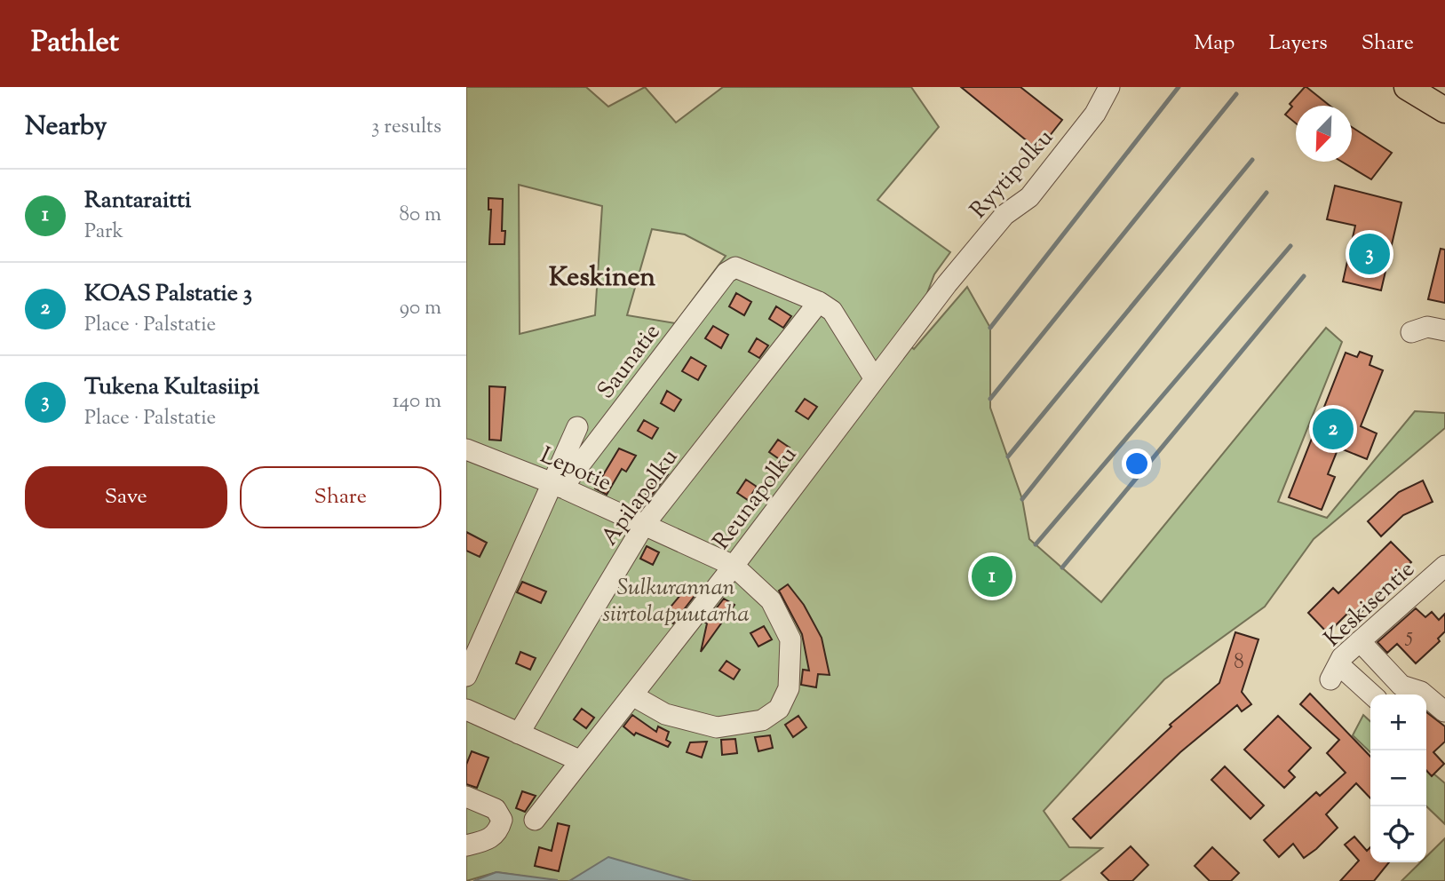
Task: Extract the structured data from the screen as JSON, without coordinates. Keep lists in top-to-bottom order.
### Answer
{
  "streets": {
    "street": [
      "Ryytipolku",
      "Saunatie",
      "Lepotie",
      "Apilapolku",
      "Reunapolku",
      "Keskisentie"
    ]
  },
  "crossings": [
    ["Ryytipolku", "Reunapolku"],
    ["Saunatie", "Lepotie"],
    ["Saunatie", "Apilapolku"],
    ["Lepotie", "Apilapolku"],
    ["Lepotie", "Reunapolku"]
  ],
  "districts": ["Keskinen"],
  "parks": ["Sulkurannan siirtolapuutarha"],
  "house_numbers": ["5", "8"],
  "north": "bottom left",
  "page": {
    "header": "Pathlet",
    "nav": ["Map", "Layers", "Share"],
    "heading": ["Nearby", "3 results"],
    "list": [
      {
        "mark": "1",
        "name": "Rantaraitti",
        "note": "Park",
        "value": "80 m"
      },
      {
        "mark": "2",
        "name": "KOAS Palstatie 3",
        "note": "Place · Palstatie",
        "value": "90 m"
      },
      {
        "mark": "3",
        "name": "Tukena Kultasiipi",
        "note": "Place · Palstatie",
        "value": "140 m"
      }
    ],
    "pins": ["3", "2", "1"],
    "buttons": ["Save", "Share"],
    "map_buttons": ["+", "−"]
  }
}
